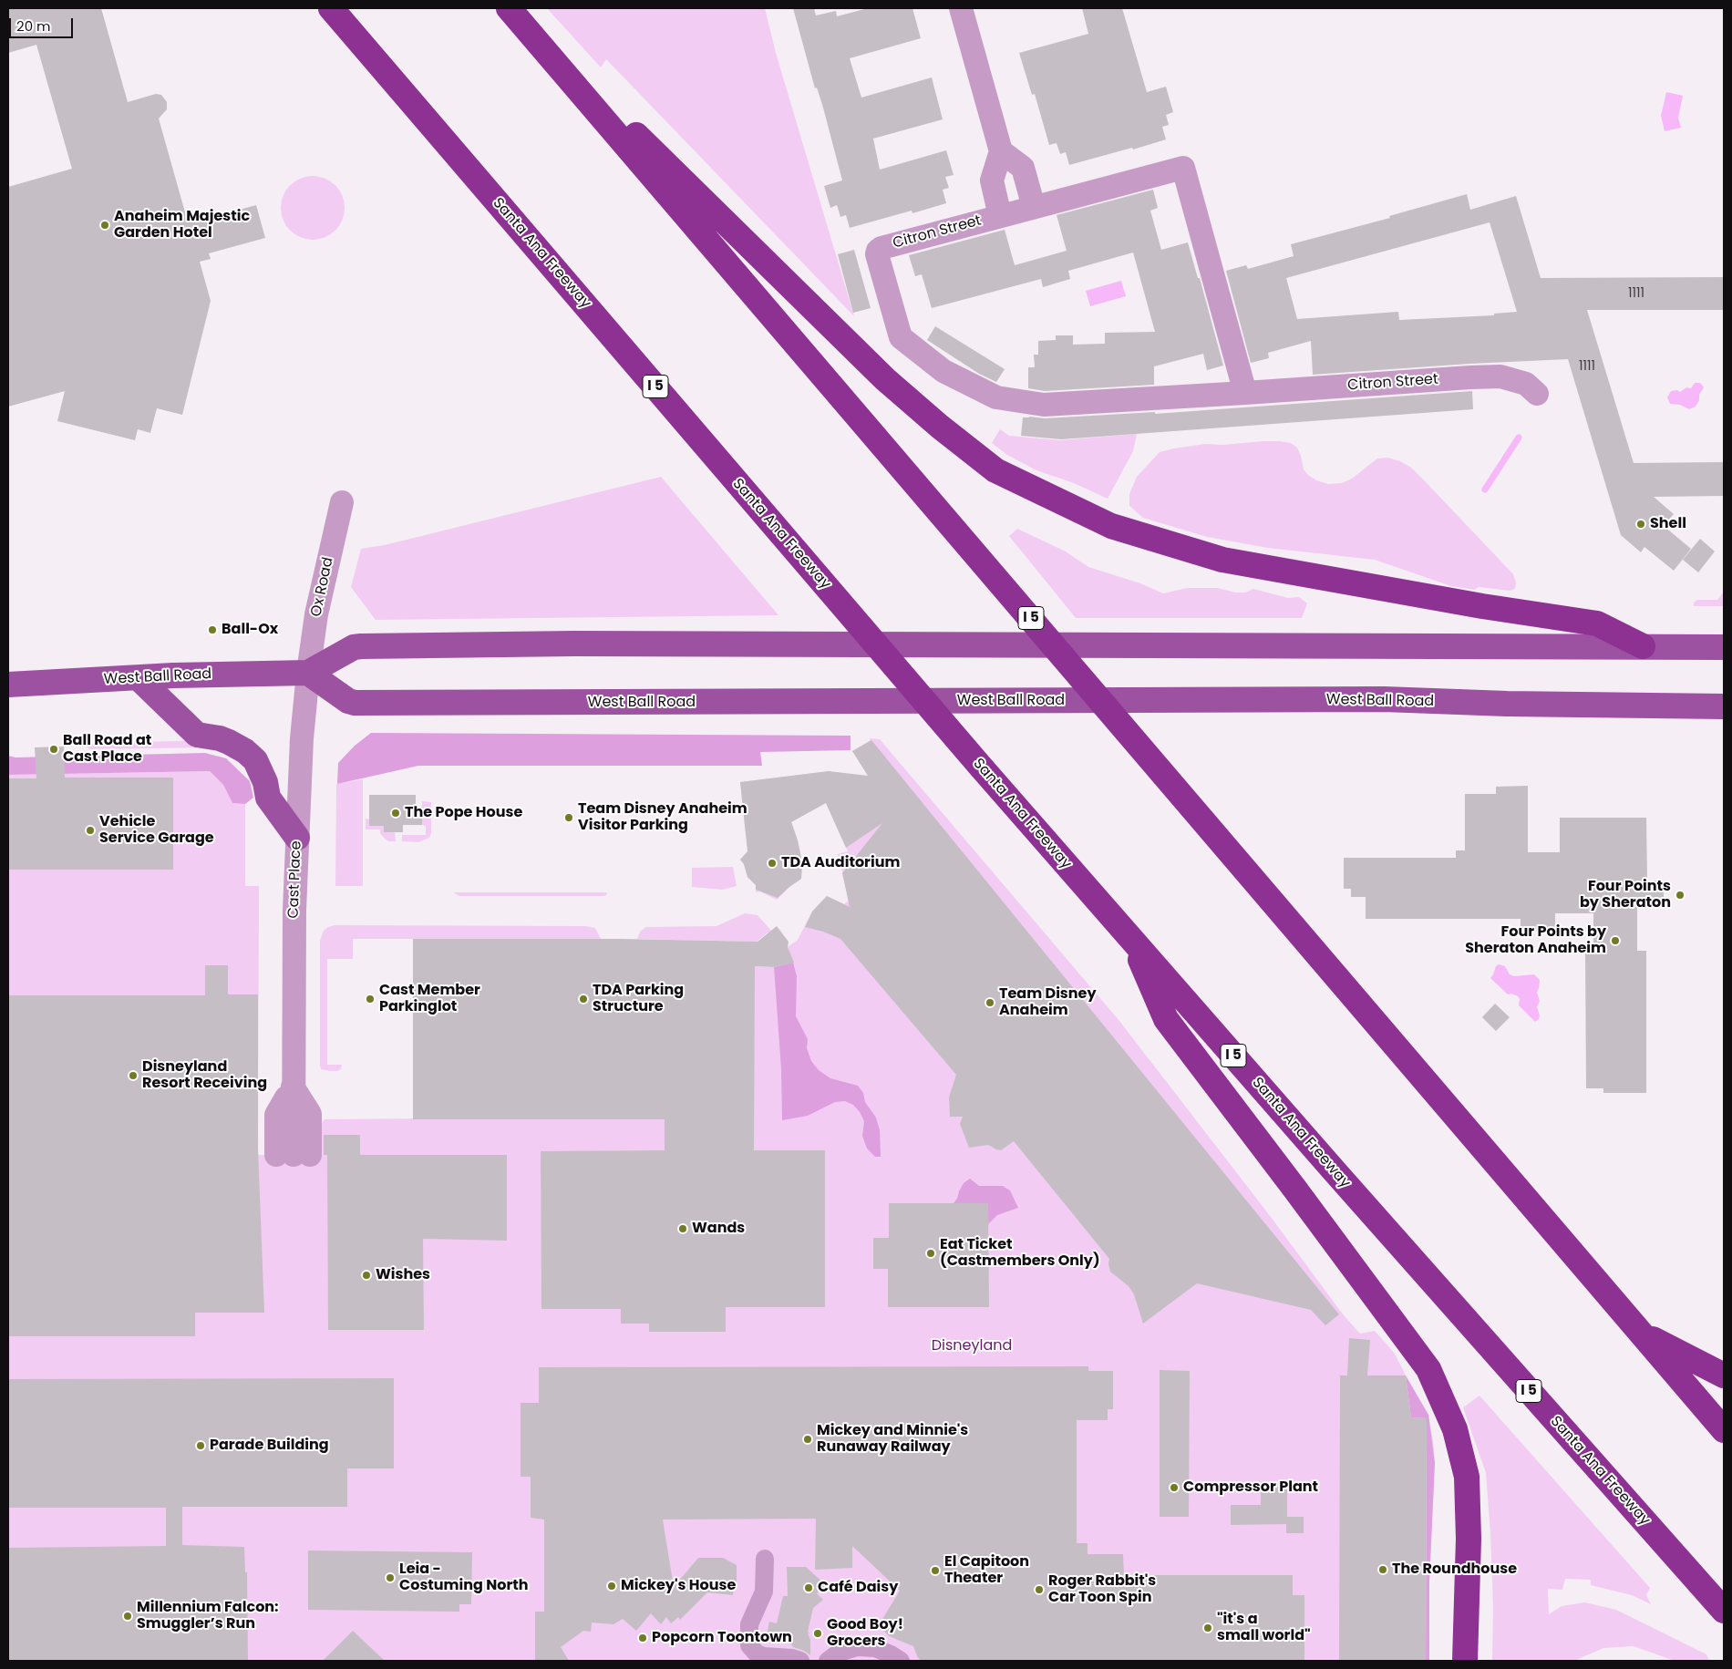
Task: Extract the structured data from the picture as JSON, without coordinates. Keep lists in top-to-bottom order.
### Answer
{
  "streets": {
    "highway": ["Santa Ana Freeway", "I 5"],
    "main road": ["West Ball Road"],
    "street": ["Citron Street", "Ox Road", "Cast Place"]
  },
  "crossings": [
    ["Ox Road", "West Ball Road"],
    ["Ox Road", "Cast Place"],
    ["West Ball Road", "Cast Place"]
  ],
  "parks": ["Disneyland"],
  "places": [
    "Anaheim Majestic Garden Hotel",
    "Shell",
    "Ball-Ox",
    "Ball Road at Cast Place",
    "The Pope House",
    "Team Disney Anaheim Visitor Parking",
    "Vehicle Service Garage",
    "TDA Auditorium",
    "Four Points by Sheraton",
    "Four Points by Sheraton Anaheim",
    "Cast Member Parkinglot",
    "TDA Parking Structure",
    "Team Disney Anaheim",
    "Disneyland Resort Receiving",
    "Wands",
    "Eat Ticket (Castmembers Only)",
    "Wishes",
    "Mickey and Minnie's Runaway Railway",
    "Parade Building",
    "Compressor Plant",
    "The Roundhouse",
    "El Capitoon Theater",
    "Leia - Costuming North",
    "Mickey's House",
    "Café Daisy",
    "Roger Rabbit's Car Toon Spin",
    "Millennium Falcon: Smuggler’s Run",
    "\"it's a small world\"",
    "Good Boy! Grocers",
    "Popcorn Toontown"
  ],
  "house_numbers": ["1111", "1111"],
  "scale_bar": "20 m"
}
